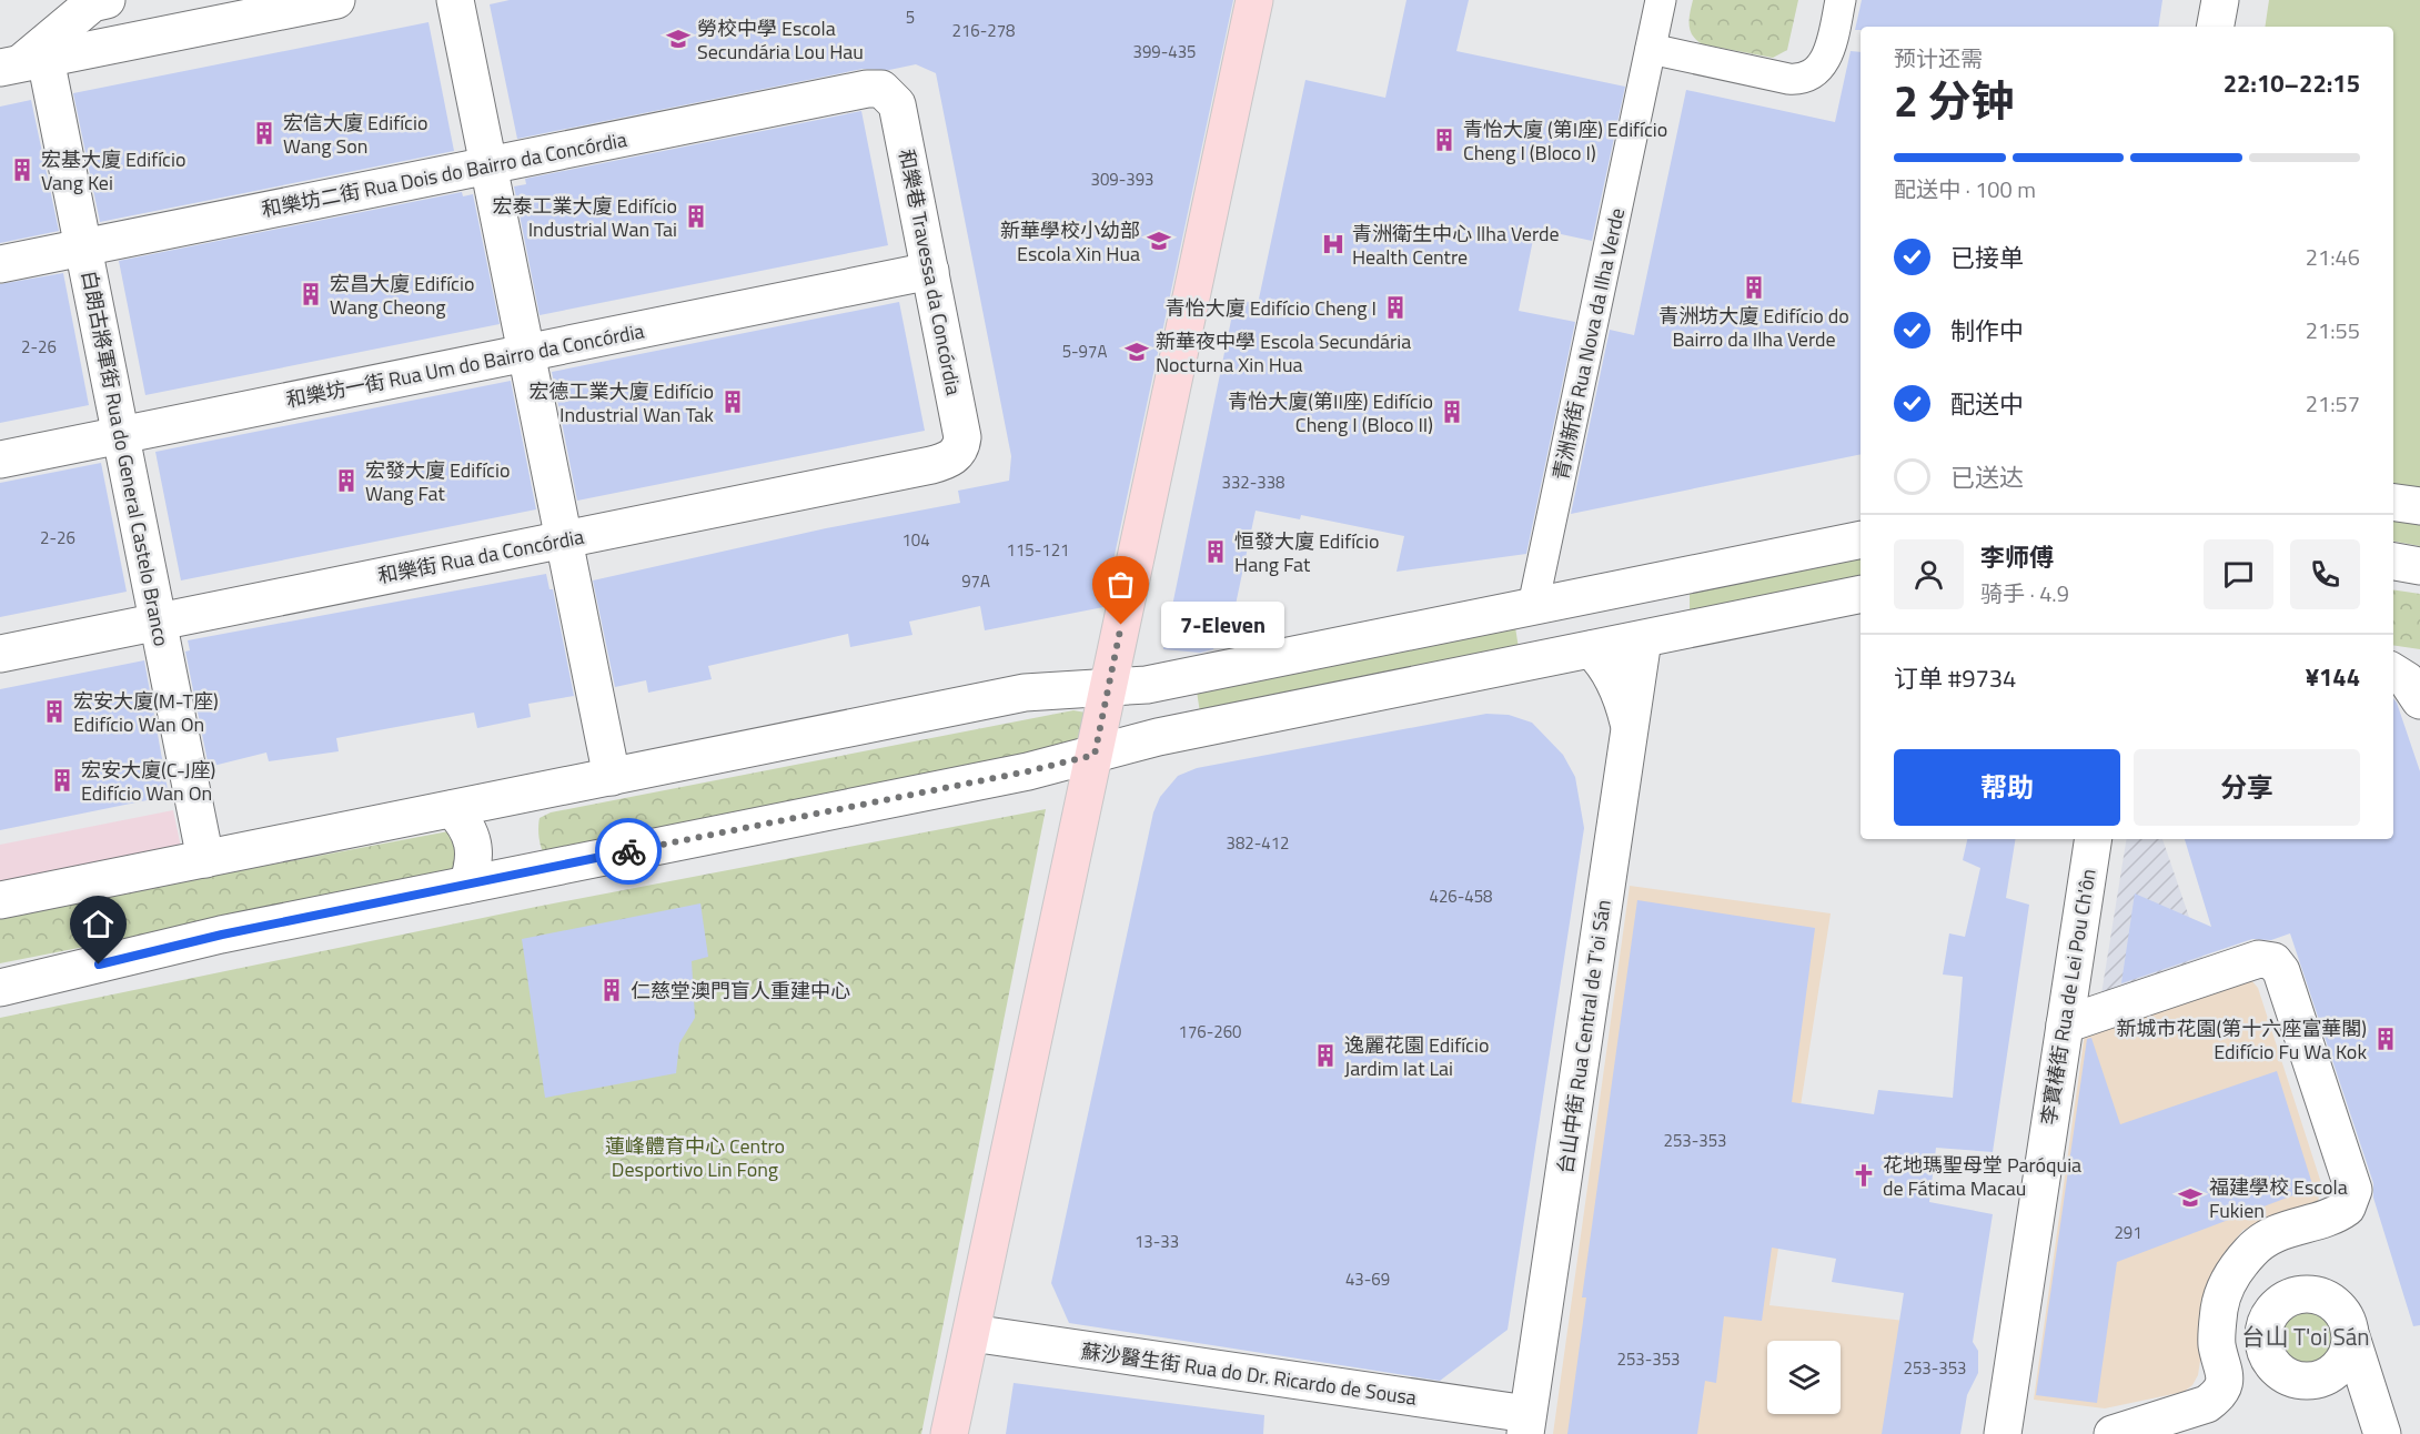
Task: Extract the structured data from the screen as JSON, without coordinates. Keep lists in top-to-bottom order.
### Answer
{
  "streets": {
    "street": [
      "和樂坊二街 Rua Dois do Bairro da Concórdia",
      "和樂巷 Travessa da Concórdia",
      "青洲新街 Rua Nova da Ilha Verde",
      "和樂坊一街 Rua Um do Bairro da Concórdia",
      "白朗古將軍街 Rua do General Castelo Branco",
      "和樂街 Rua da Concórdia",
      "李寶椿街 Rua de Lei Pou Ch'ôn",
      "台山中街 Rua Central de T'oi Sán",
      "蘇沙醫生街 Rua do Dr. Ricardo de Sousa"
    ]
  },
  "crossings": [
    ["和樂坊二街 Rua Dois do Bairro da Concórdia", "和樂巷 Travessa da Concórdia"],
    ["和樂坊二街 Rua Dois do Bairro da Concórdia", "白朗古將軍街 Rua do General Castelo Branco"],
    ["和樂巷 Travessa da Concórdia", "和樂坊一街 Rua Um do Bairro da Concórdia"],
    ["和樂巷 Travessa da Concórdia", "和樂街 Rua da Concórdia"],
    ["和樂坊一街 Rua Um do Bairro da Concórdia", "白朗古將軍街 Rua do General Castelo Branco"],
    ["白朗古將軍街 Rua do General Castelo Branco", "和樂街 Rua da Concórdia"],
    ["台山中街 Rua Central de T'oi Sán", "蘇沙醫生街 Rua do Dr. Ricardo de Sousa"]
  ],
  "districts": ["台山 T'oi Sán"],
  "parks": ["蓮峰體育中心 Centro Desportivo Lin Fong"],
  "places": {
    "school or university": [
      "勞校中學 Escola Secundária Lou Hau",
      "新華學校小幼部 Escola Xin Hua",
      "新華夜中學 Escola Secundária Nocturna Xin Hua",
      "福建學校 Escola Fukien"
    ],
    "building": [
      "宏信大廈 Edifício Wang Son",
      "青怡大廈 (第I座) Edifício Cheng I (Bloco I)",
      "宏基大廈 Edifício Vang Kei",
      "宏泰工業大廈 Edifício Industrial Wan Tai",
      "青洲坊大廈 Edifício do Bairro da Ilha Verde",
      "宏昌大廈 Edifício Wang Cheong",
      "青怡大廈 Edifício Cheng I",
      "宏德工業大廈 Edifício Industrial Wan Tak",
      "青怡大廈(第II座) Edifício Cheng I (Bloco II)",
      "宏發大廈 Edifício Wang Fat",
      "恒發大廈 Edifício Hang Fat",
      "宏安大廈(M-T座) Edifício Wan On",
      "宏安大廈(C-J座) Edifício Wan On",
      "仁慈堂澳門盲人重建中心",
      "新城市花園(第十六座富華閣) Edifício Fu Wa Kok",
      "逸麗花園 Edifício Jardim Iat Lai"
    ],
    "hospital": ["青洲衛生中心 llha Verde Health Centre"],
    "other": ["7-Eleven"],
    "church": ["花地瑪聖母堂 Paróquia de Fátima Macau"]
  },
  "house_numbers": [
    "5",
    "216-278",
    "399-435",
    "309-393",
    "2-26",
    "5-97A",
    "332-338",
    "2-26",
    "104",
    "115-121",
    "97A",
    "382-412",
    "426-458",
    "176-260",
    "253-353",
    "291",
    "13-33",
    "43-69",
    "253-353",
    "253-353"
  ],
  "page": {
    "heading": ["2 分钟", "预计还需", "22:10–22:15"],
    "panel": [
      "李师傅",
      "骑手 · 4.9",
      "订单 #9734",
      "¥144"
    ],
    "bar": "配送中 · 100 m",
    "list": [
      ["已接单", "21:46"],
      ["制作中", "21:55"],
      ["配送中", "21:57"],
      "已送达"
    ],
    "bubble": "7-Eleven",
    "buttons": ["帮助", "分享"]
  }
}
